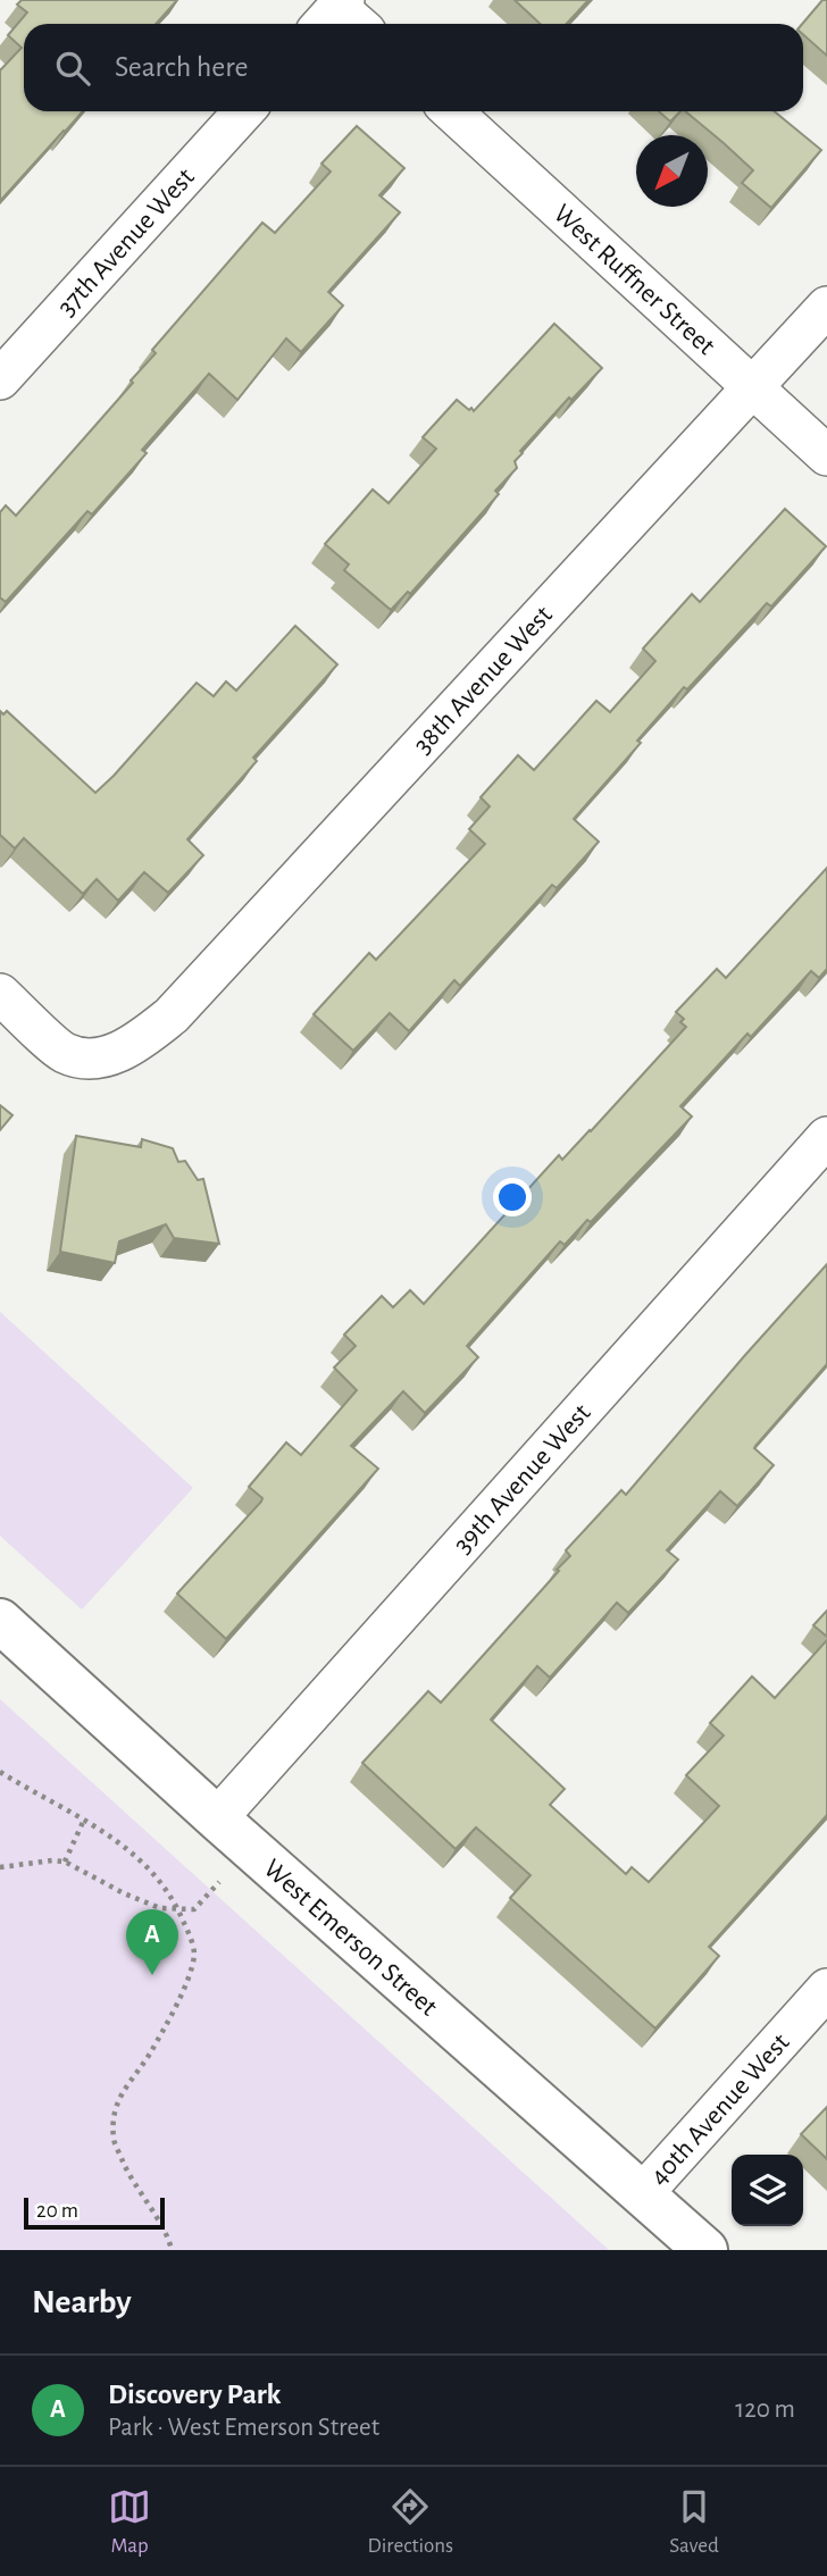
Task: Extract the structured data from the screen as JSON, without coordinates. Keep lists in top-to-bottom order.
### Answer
{
  "streets": {
    "street": [
      "37th Avenue West",
      "West Ruffner Street",
      "38th Avenue West",
      "39th Avenue West",
      "West Emerson Street",
      "40th Avenue West"
    ]
  },
  "crossings": [
    ["West Ruffner Street", "38th Avenue West"],
    ["39th Avenue West", "West Emerson Street"],
    ["West Emerson Street", "40th Avenue West"]
  ],
  "scale_bar": "20 m",
  "north": "bottom left",
  "page": {
    "search": "Search here",
    "pins": "A",
    "scale": "20 m",
    "heading": "Nearby",
    "list": [
      {
        "mark": "A",
        "name": "Discovery Park",
        "note": "Park · West Emerson Street",
        "value": "120 m"
      }
    ],
    "nav": ["Map", "Directions", "Saved"]
  }
}
